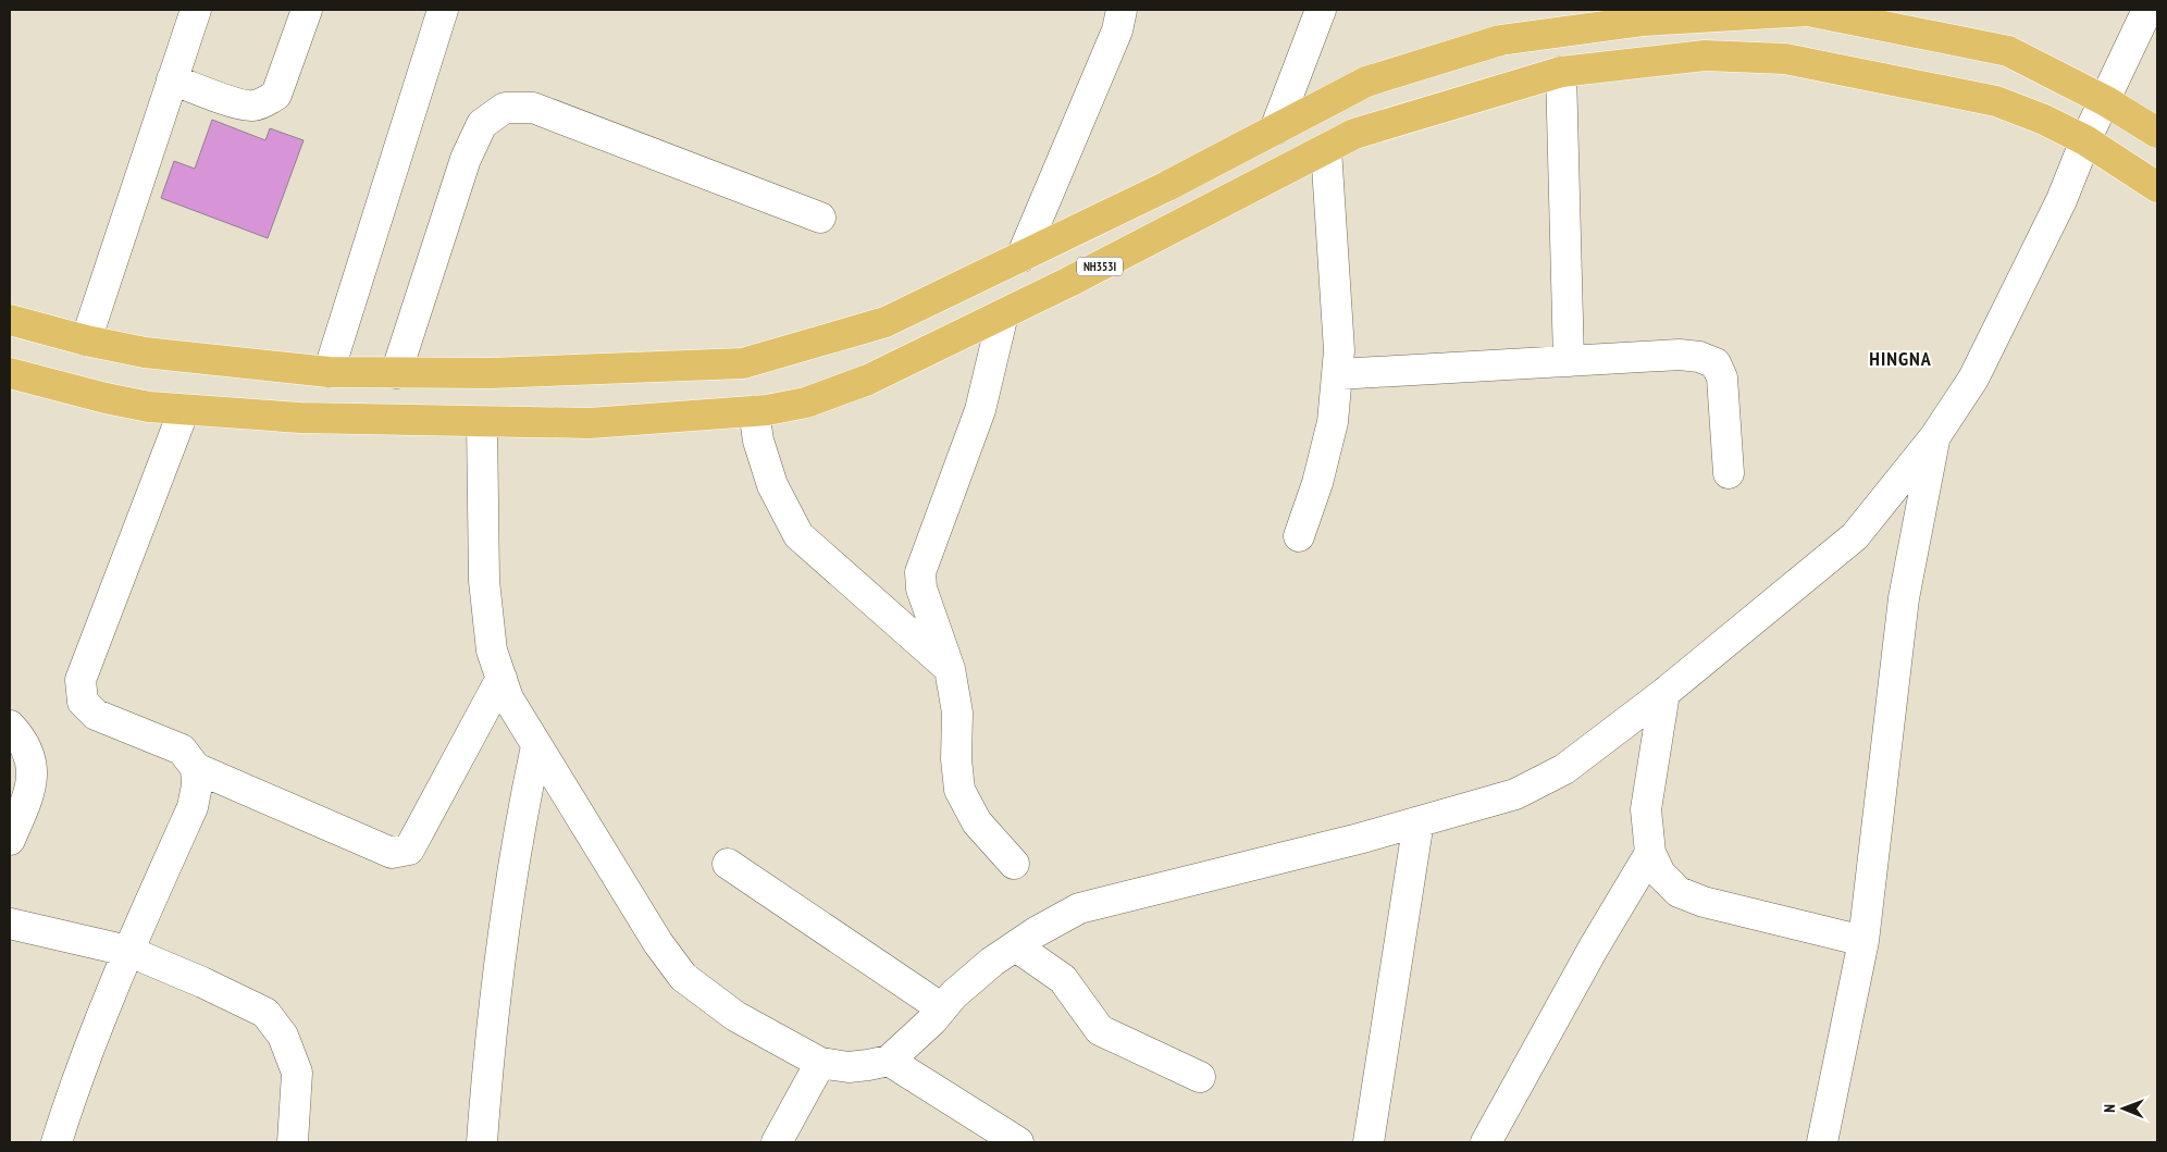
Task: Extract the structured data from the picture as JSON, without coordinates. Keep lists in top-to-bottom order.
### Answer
{
  "streets": {
    "highway": ["NH353I"]
  },
  "districts": ["HINGNA"],
  "north": "left"
}
